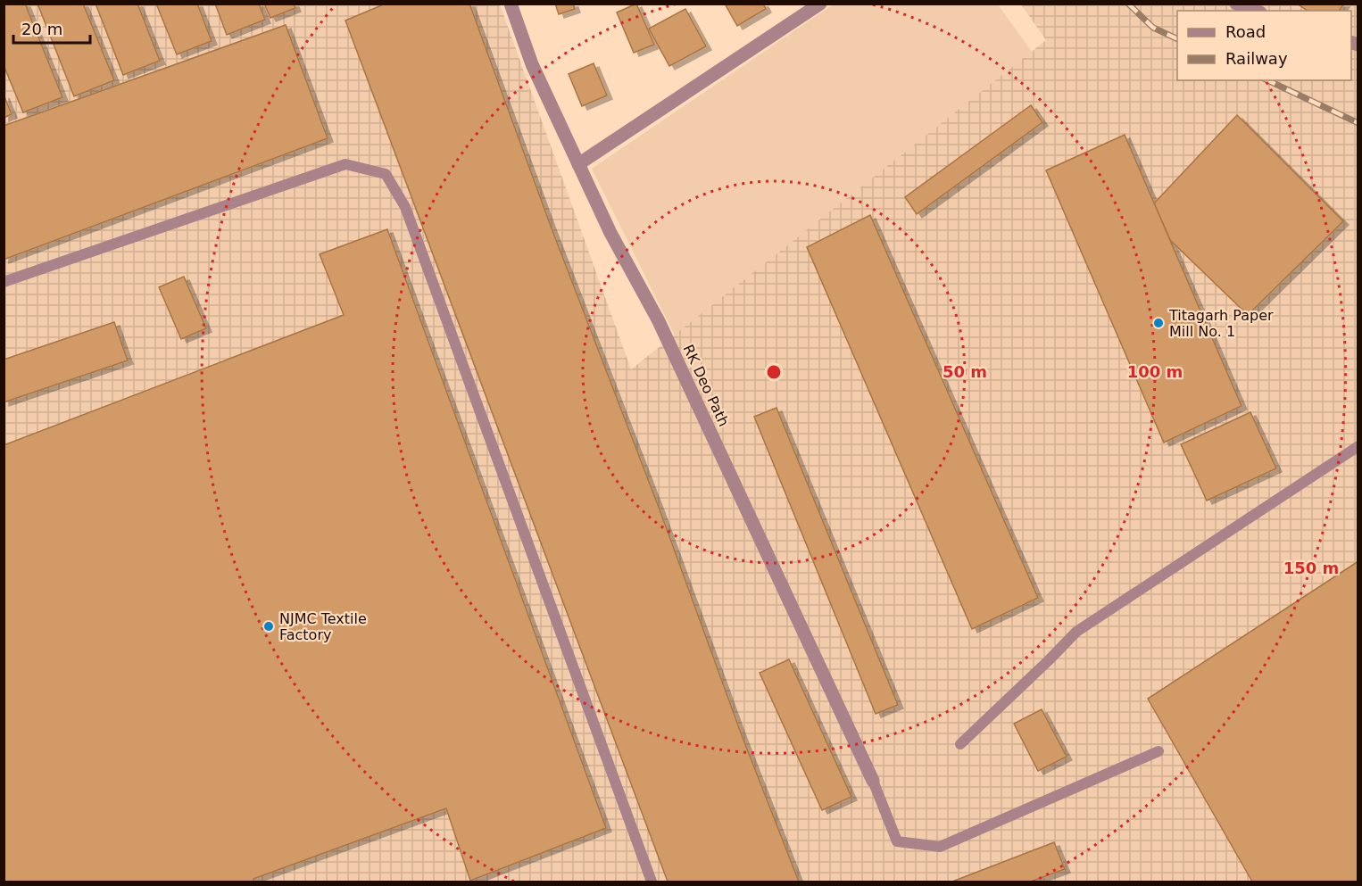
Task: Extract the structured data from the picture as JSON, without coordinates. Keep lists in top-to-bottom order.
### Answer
{
  "streets": {
    "street": ["RK Deo Path"]
  },
  "places": ["Titagarh Paper Mill No. 1", "NJMC Textile Factory"],
  "legend": ["Road", "Railway"],
  "scale_bar": "20 m",
  "rings": ["50 m", "100 m", "150 m"]
}
